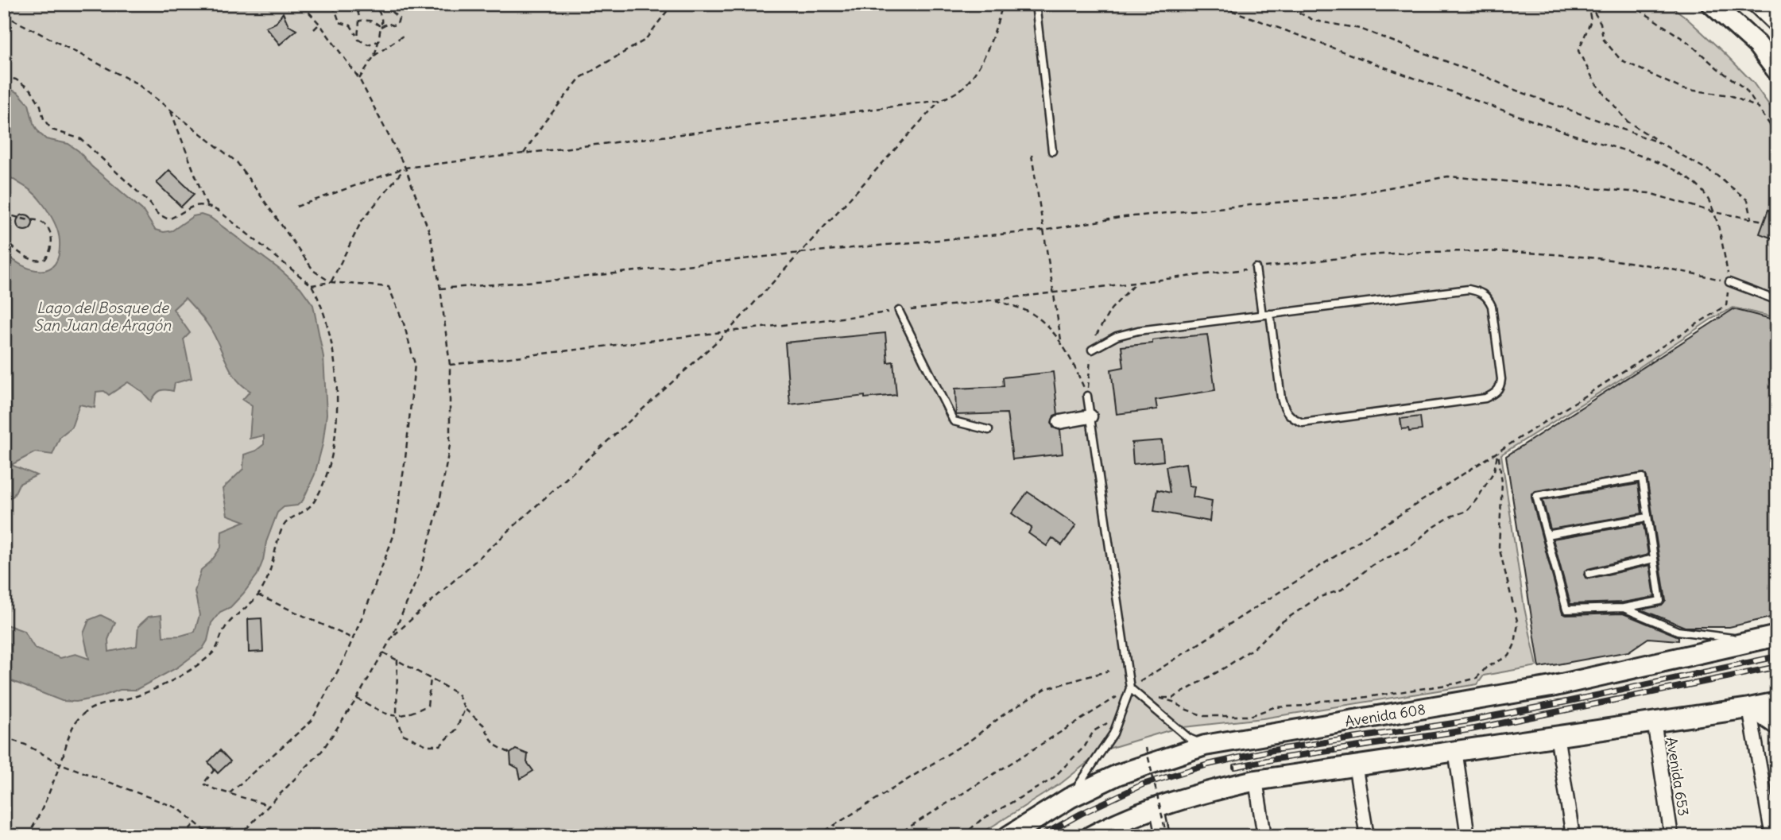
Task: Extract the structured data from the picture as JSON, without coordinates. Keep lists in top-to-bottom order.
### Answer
{
  "streets": {
    "main road": ["Avenida 608"],
    "street": ["Avenida 653"]
  },
  "water": ["Lago del Bosque de San Juan de Aragón"]
}
